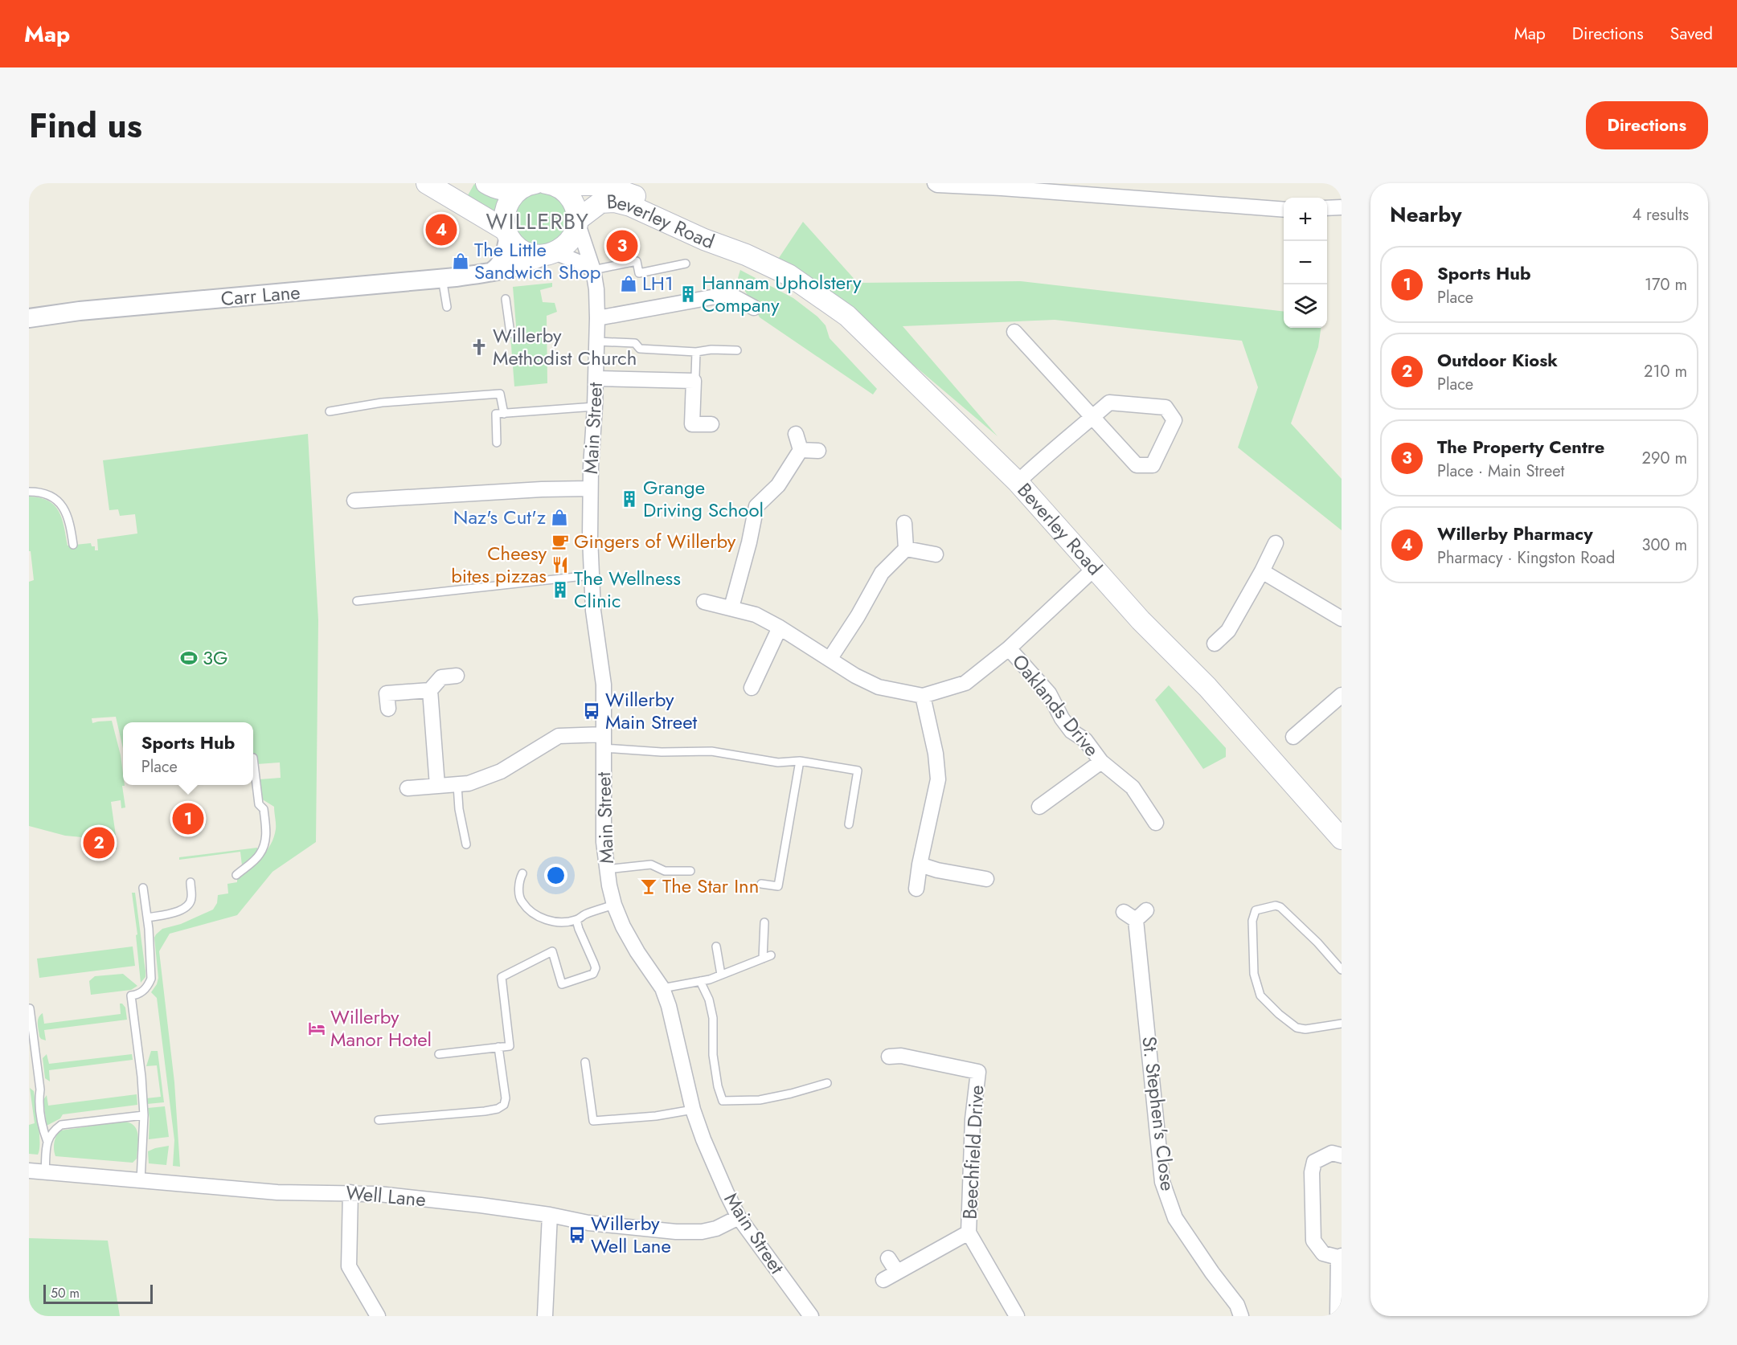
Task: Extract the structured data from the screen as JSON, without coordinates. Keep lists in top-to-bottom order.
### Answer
{
  "streets": {
    "main road": ["Beverley Road"],
    "street": [
      "Carr Lane",
      "Main Street",
      "Oaklands Drive",
      "St. Stephen's Close",
      "Beechfield Drive",
      "Well Lane"
    ]
  },
  "crossings": [
    ["Beverley Road", "Main Street"],
    ["Beverley Road", "Oaklands Drive"],
    ["Main Street", "Well Lane"]
  ],
  "districts": ["WILLERBY"],
  "places": {
    "shop": ["The Little Sandwich Shop", "LH1", "Naz's Cut'z"],
    "building": ["Hannam Upholstery Company", "Grange Driving School", "The Wellness Clinic"],
    "church": ["Willerby Methodist Church"],
    "cafe": ["Gingers of Willerby"],
    "restaurant": ["Cheesy bites pizzas"],
    "sports": ["3G"],
    "bus stop": ["Willerby Main Street", "Willerby Well Lane"],
    "bar": ["The Star Inn"],
    "hotel": ["Willerby Manor Hotel"]
  },
  "scale_bar": "50 m",
  "page": {
    "header": "Map",
    "nav": ["Map", "Directions", "Saved"],
    "title": "Find us",
    "buttons": "Directions",
    "heading": ["Nearby", "4 results"],
    "map_buttons": ["+", "−"],
    "pins": [
      "4",
      "3",
      "1",
      "2"
    ],
    "list": [
      {
        "mark": "1",
        "name": "Sports Hub",
        "note": "Place",
        "value": "170 m"
      },
      {
        "mark": "2",
        "name": "Outdoor Kiosk",
        "note": "Place",
        "value": "210 m"
      },
      {
        "mark": "3",
        "name": "The Property Centre",
        "note": "Place · Main Street",
        "value": "290 m"
      },
      {
        "mark": "4",
        "name": "Willerby Pharmacy",
        "note": "Pharmacy · Kingston Road",
        "value": "300 m"
      }
    ],
    "popup": ["Sports Hub", "Place"],
    "scale": "50 m"
  }
}
